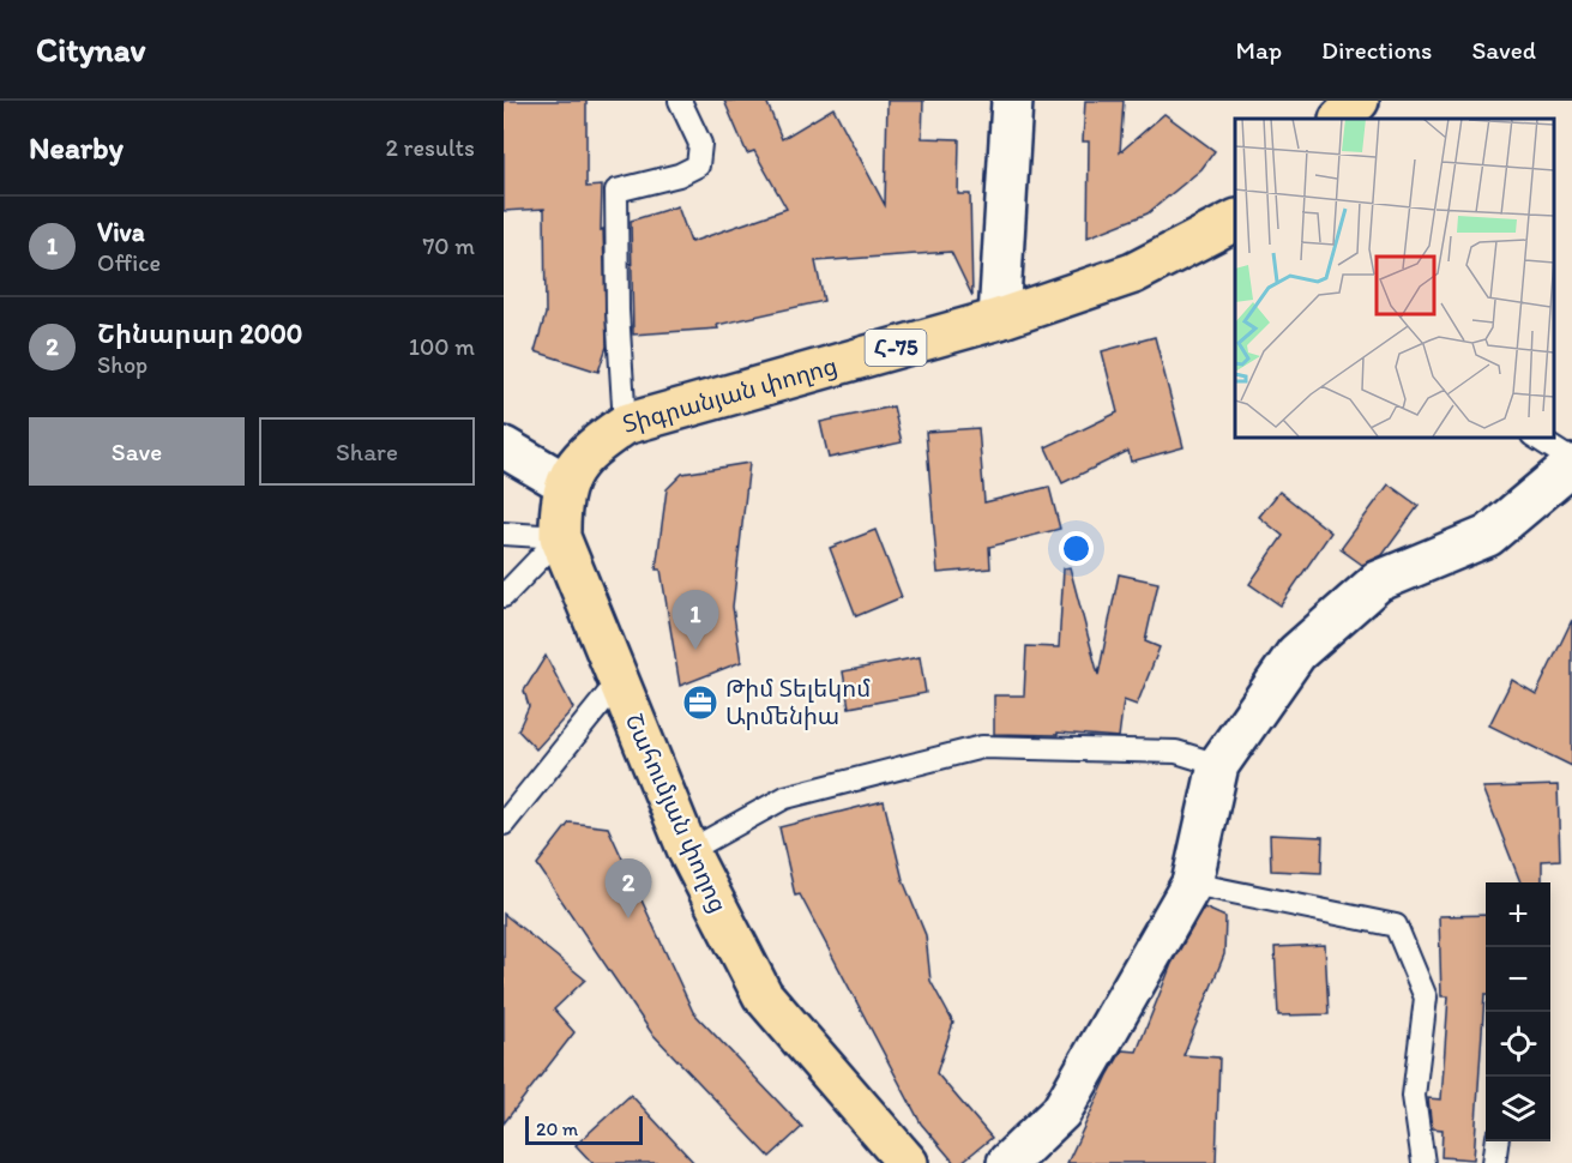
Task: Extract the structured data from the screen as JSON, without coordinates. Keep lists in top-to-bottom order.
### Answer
{
  "streets": {
    "highway": ["Հ-75", "Տիգրանյան փողոց", "Շահումյան փողոց"]
  },
  "crossings": [
    ["Տիգրանյան փողոց", "Շահումյան փողոց"]
  ],
  "places": {
    "office": ["Թիմ Տելեկոմ Արմենիա"]
  },
  "scale_bar": "20 m",
  "page": {
    "header": "Citynav",
    "nav": ["Map", "Directions", "Saved"],
    "heading": ["Nearby", "2 results"],
    "list": [
      {
        "mark": "1",
        "name": "Viva",
        "note": "Office",
        "value": "70 m"
      },
      {
        "mark": "2",
        "name": "Շինարար 2000",
        "note": "Shop",
        "value": "100 m"
      }
    ],
    "buttons": ["Save", "Share"],
    "pins": ["1", "2"],
    "map_buttons": ["+", "−"],
    "scale": "20 m"
  }
}
